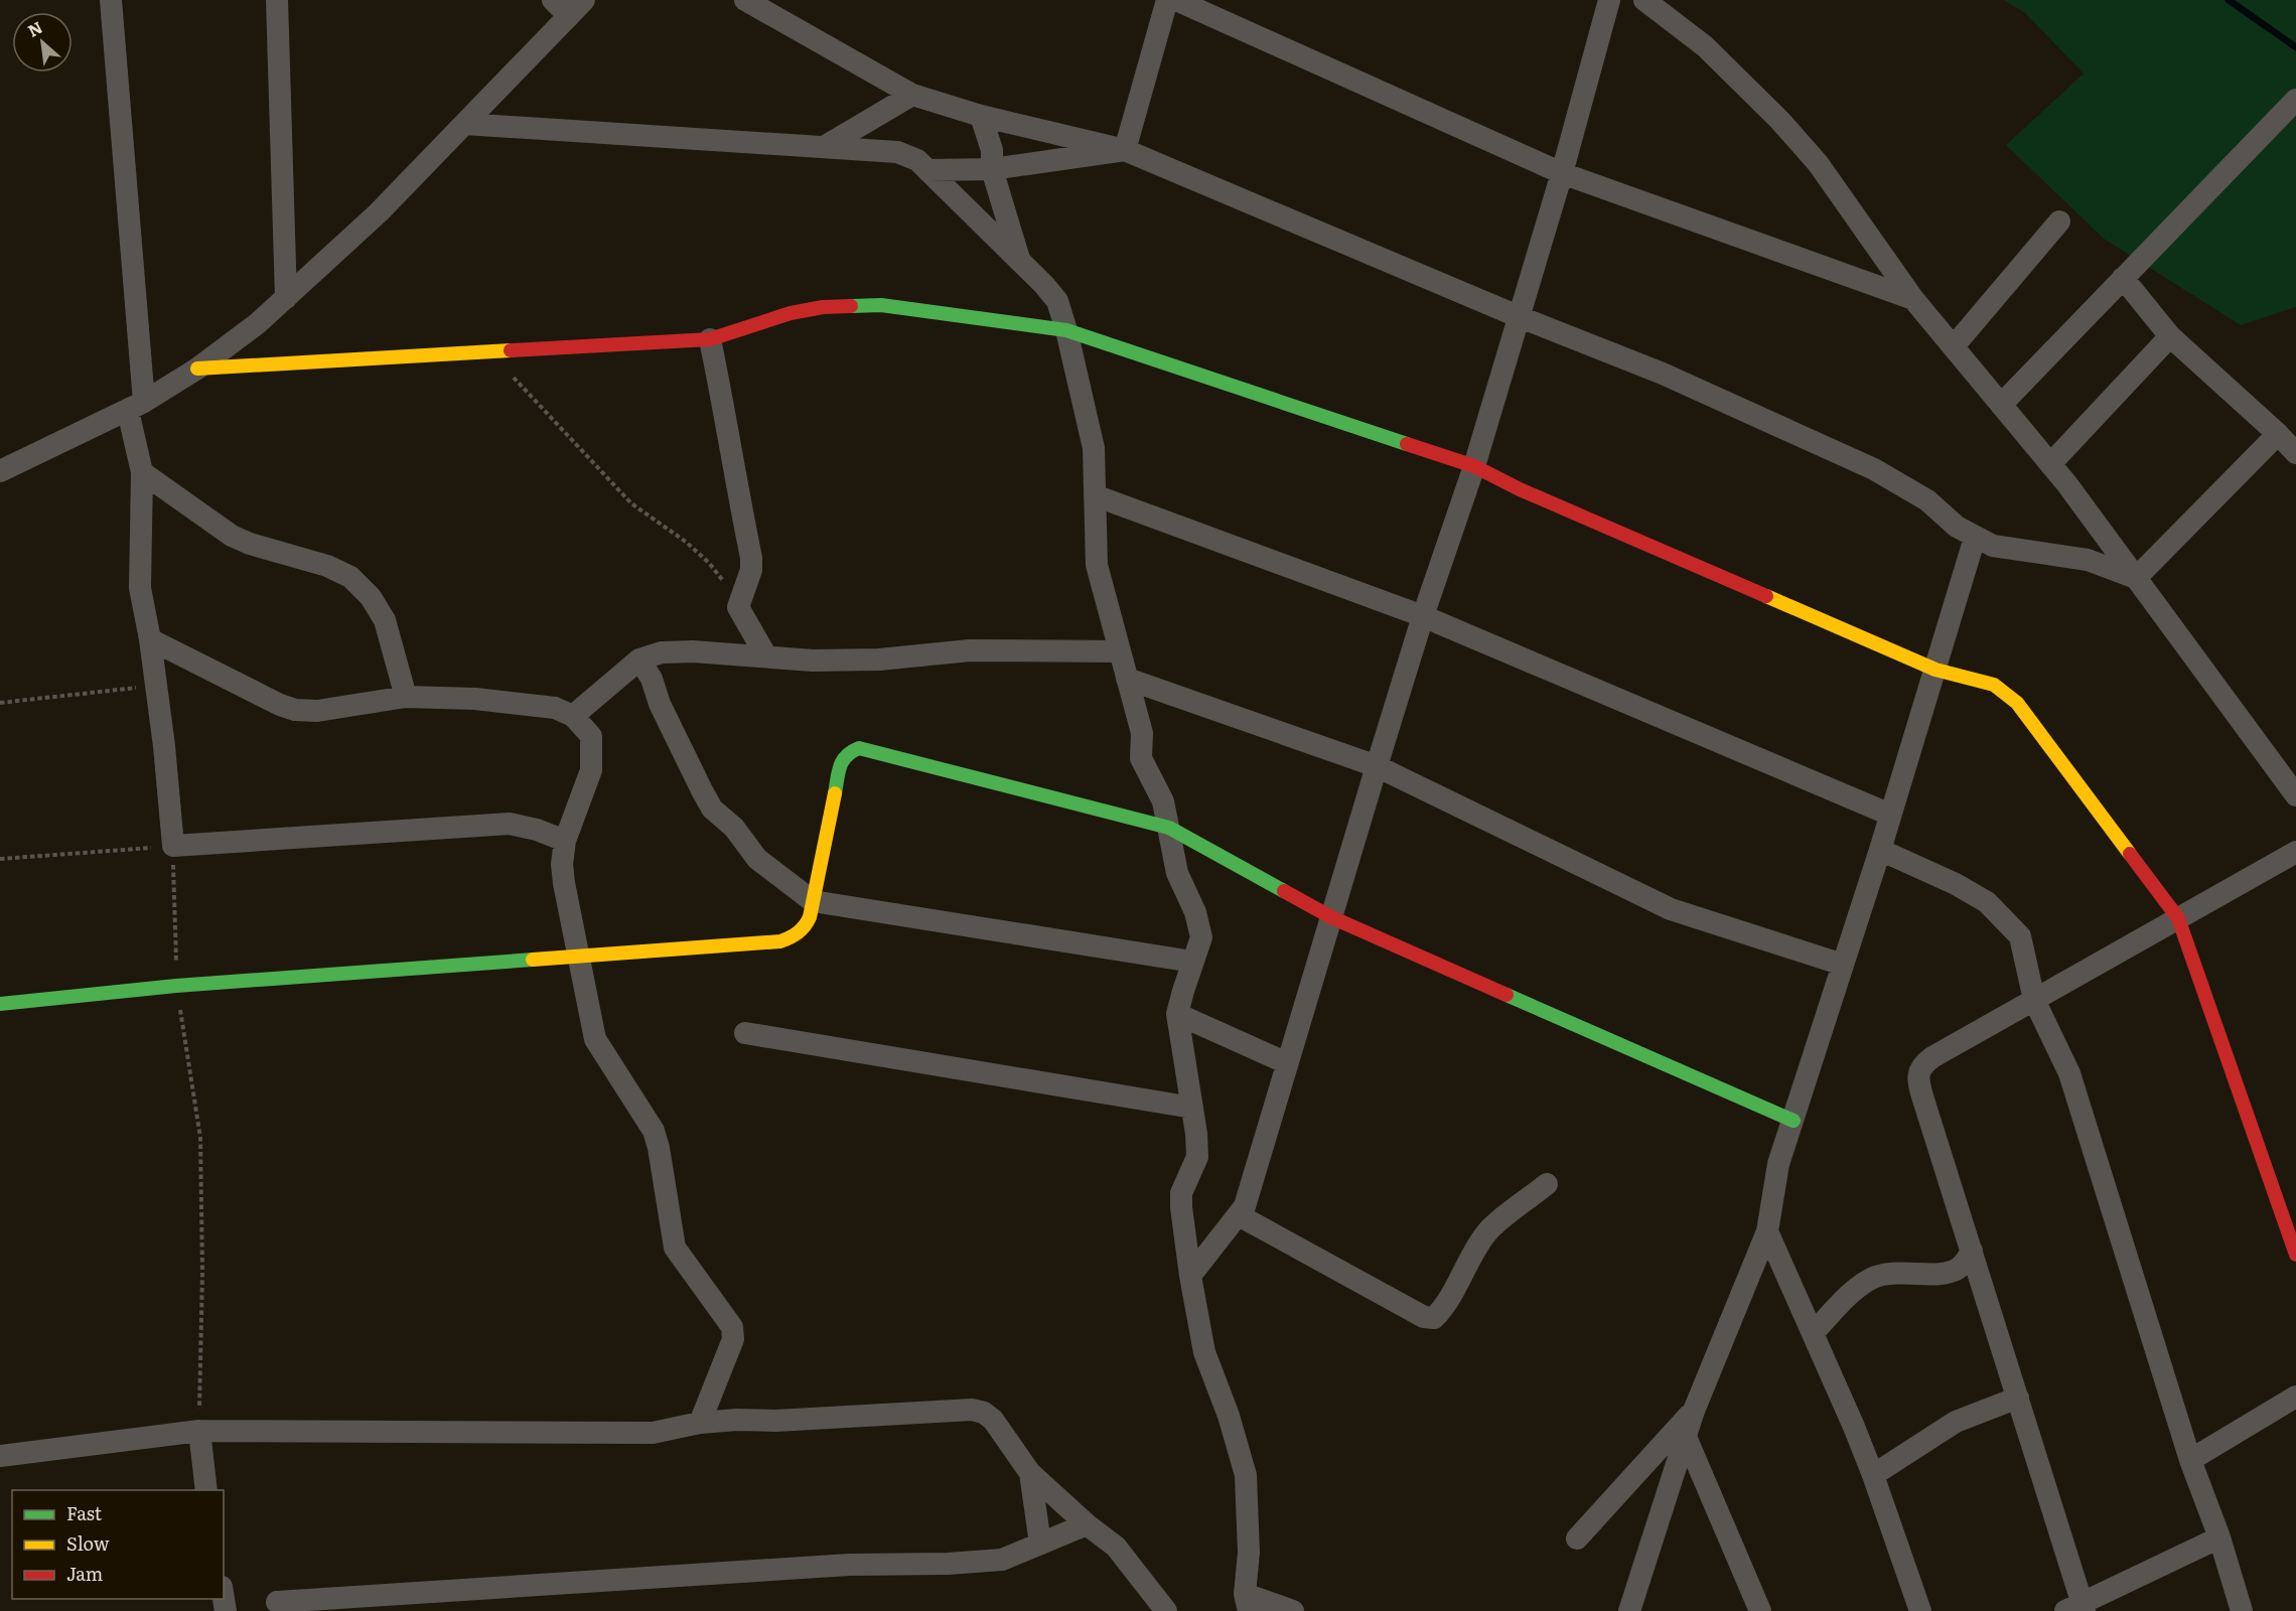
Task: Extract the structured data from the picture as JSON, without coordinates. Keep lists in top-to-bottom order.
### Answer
{
  "legend": ["Fast", "Slow", "Jam"],
  "north": "top left"
}
